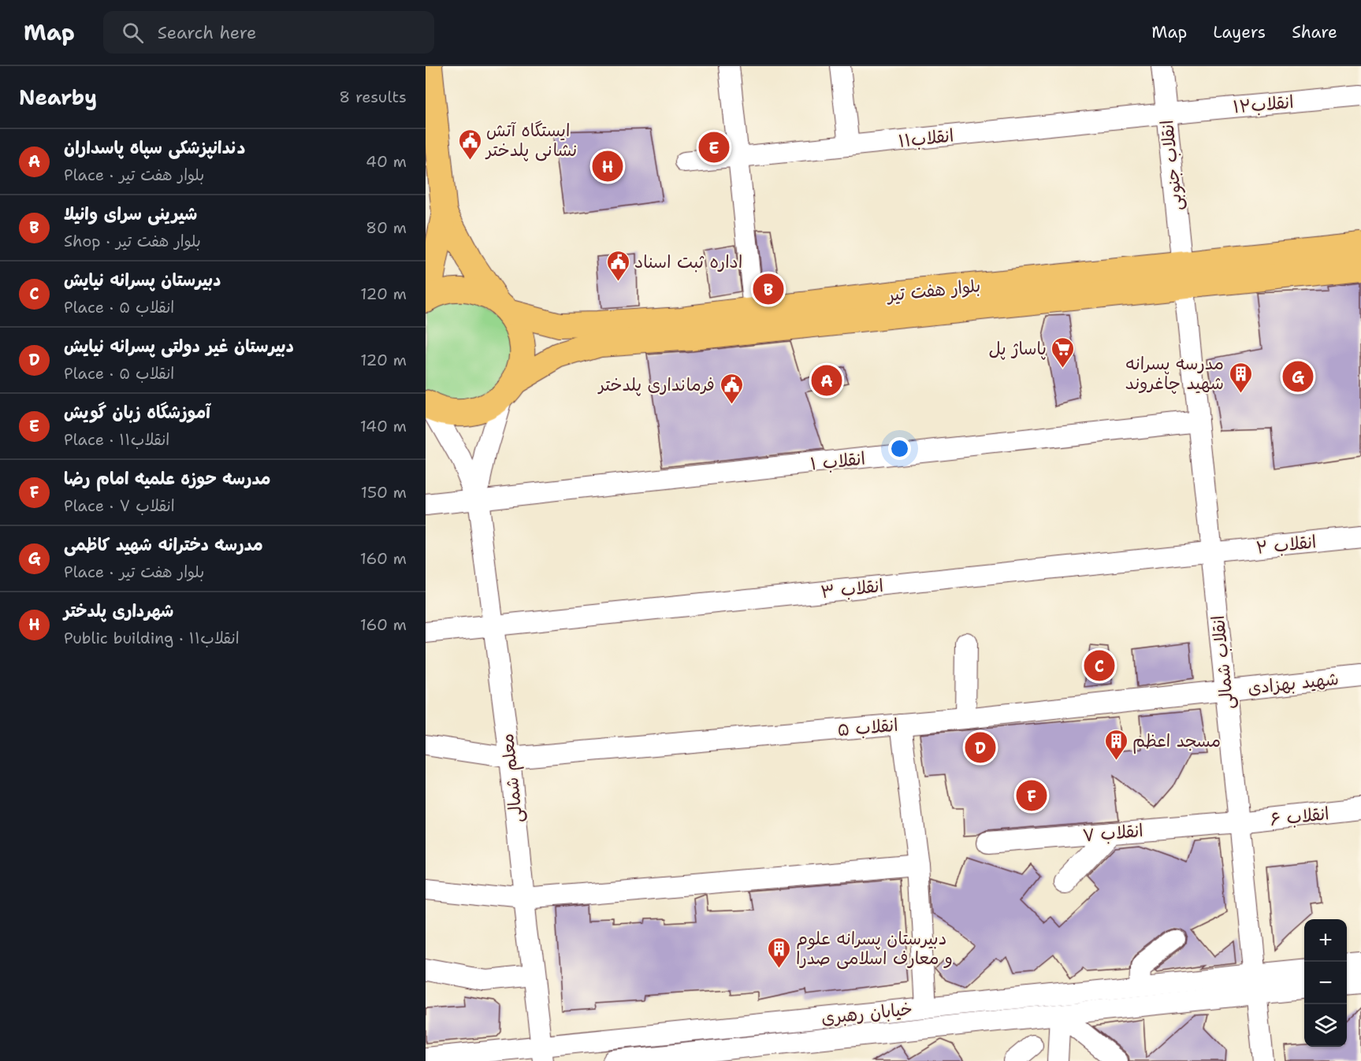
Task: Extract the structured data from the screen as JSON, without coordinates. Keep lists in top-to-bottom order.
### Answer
{
  "streets": {
    "main road": ["بلوار هفت تیر"],
    "street": [
      "انقلاب۱۲",
      "انقلاب۱۱",
      "انقلاب جنوبی",
      "انقلاب ۱",
      "انقلاب ۲",
      "انقلاب ۳",
      "انقلاب شمالی",
      "شهید بهزادی",
      "انقلاب ۵",
      "معلم شمالی",
      "انقلاب ۶",
      "انقلاب ۷",
      "خیابان رهبری"
    ]
  },
  "crossings": [
    ["انقلاب۱۲", "انقلاب۱۱"],
    ["انقلاب۱۲", "انقلاب جنوبی"],
    ["انقلاب۱۱", "انقلاب جنوبی"],
    ["انقلاب جنوبی", "بلوار هفت تیر"],
    ["انقلاب جنوبی", "انقلاب شمالی"],
    ["بلوار هفت تیر", "انقلاب شمالی"],
    ["انقلاب ۱", "انقلاب شمالی"],
    ["انقلاب ۱", "معلم شمالی"],
    ["انقلاب ۲", "انقلاب ۳"],
    ["انقلاب ۲", "انقلاب شمالی"],
    ["انقلاب ۳", "انقلاب شمالی"],
    ["انقلاب ۳", "معلم شمالی"],
    ["انقلاب شمالی", "شهید بهزادی"],
    ["انقلاب شمالی", "انقلاب ۵"],
    ["انقلاب شمالی", "انقلاب ۶"],
    ["انقلاب شمالی", "انقلاب ۷"],
    ["انقلاب شمالی", "خیابان رهبری"],
    ["شهید بهزادی", "انقلاب ۵"],
    ["انقلاب ۵", "معلم شمالی"],
    ["معلم شمالی", "خیابان رهبری"],
    ["انقلاب ۶", "انقلاب ۷"]
  ],
  "places": {
    "public building": ["ایستگاه آتش نشانی پلدختر", "اداره ثبت اسناد", "فرمانداری پلدختر"],
    "supermarket": ["پاساژ پل"],
    "building": ["مدرسه پسرانه شهید چاغروند", "مسجد اعظم", "دبیرستان پسرانه علوم و معارف اسلامی صدرا"]
  },
  "page": {
    "header": "Map",
    "search": "Search here",
    "nav": ["Map", "Layers", "Share"],
    "heading": ["Nearby", "8 results"],
    "list": [
      {
        "mark": "A",
        "name": "دندانپزشکی سپاه پاسداران",
        "note": "Place · بلوار هفت تیر",
        "value": "40 m"
      },
      {
        "mark": "B",
        "name": "شیرینی سرای وانیلا",
        "note": "Shop · بلوار هفت تیر",
        "value": "80 m"
      },
      {
        "mark": "C",
        "name": "دبیرستان پسرانه نیایش",
        "note": "Place · انقلاب ۵",
        "value": "120 m"
      },
      {
        "mark": "D",
        "name": "دبیرستان غیر دولتی پسرانه نیایش",
        "note": "Place · انقلاب ۵",
        "value": "120 m"
      },
      {
        "mark": "E",
        "name": "آموزشگاه زبان گویش",
        "note": "Place · انقلاب۱۱",
        "value": "140 m"
      },
      {
        "mark": "F",
        "name": "مدرسه حوزه علمیه امام رضا",
        "note": "Place · انقلاب ۷",
        "value": "150 m"
      },
      {
        "mark": "G",
        "name": "مدرسه دخترانه شهید کاظمی",
        "note": "Place · بلوار هفت تیر",
        "value": "160 m"
      },
      {
        "mark": "H",
        "name": "شهرداری پلدختر",
        "note": "Public building · انقلاب۱۱",
        "value": "160 m"
      }
    ],
    "pins": [
      "E",
      "H",
      "B",
      "G",
      "A",
      "C",
      "D",
      "F"
    ],
    "map_buttons": ["+", "−"]
  }
}
